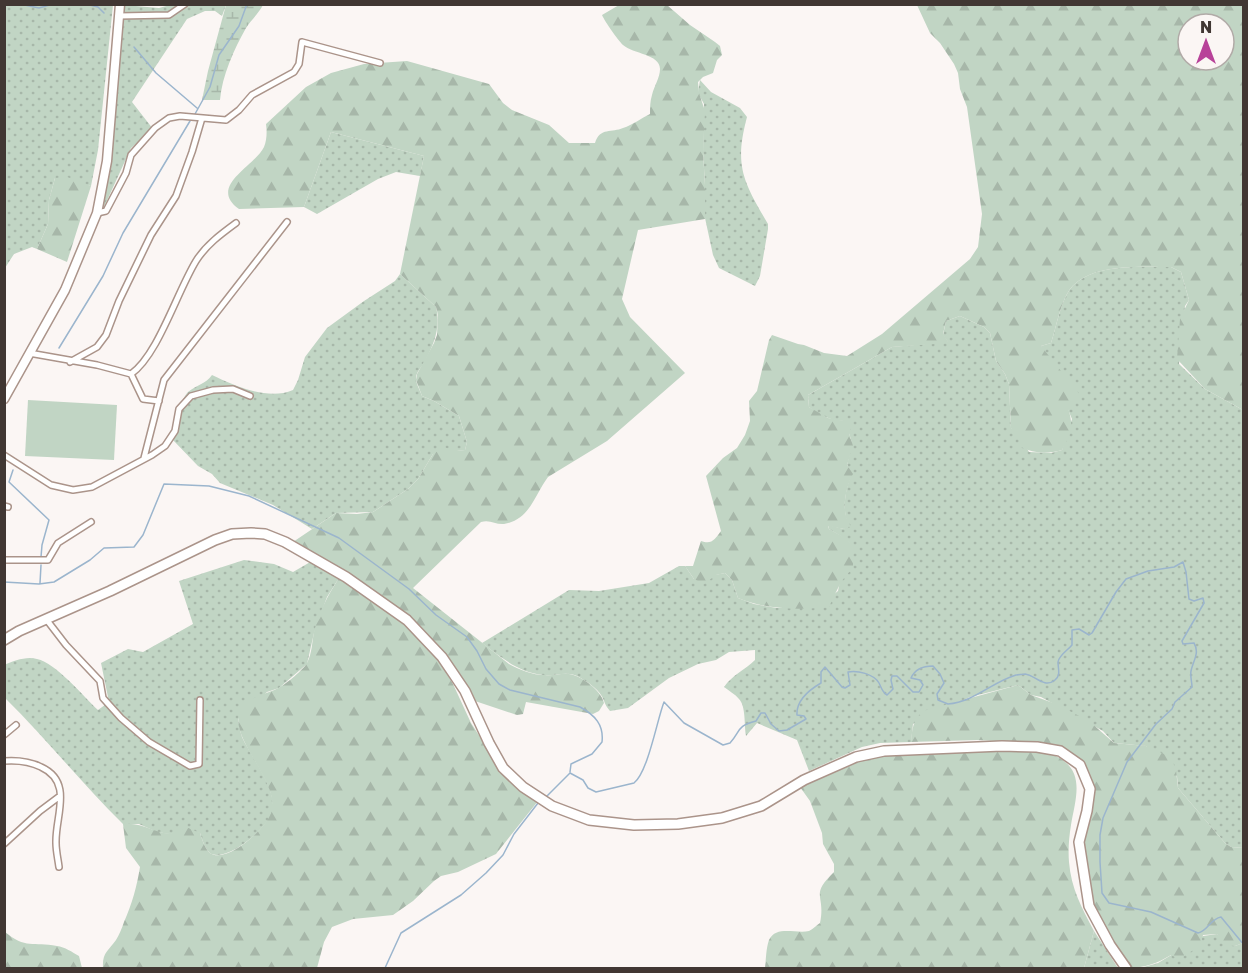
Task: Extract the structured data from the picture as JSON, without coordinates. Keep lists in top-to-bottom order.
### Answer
{
  "north": "top"
}
